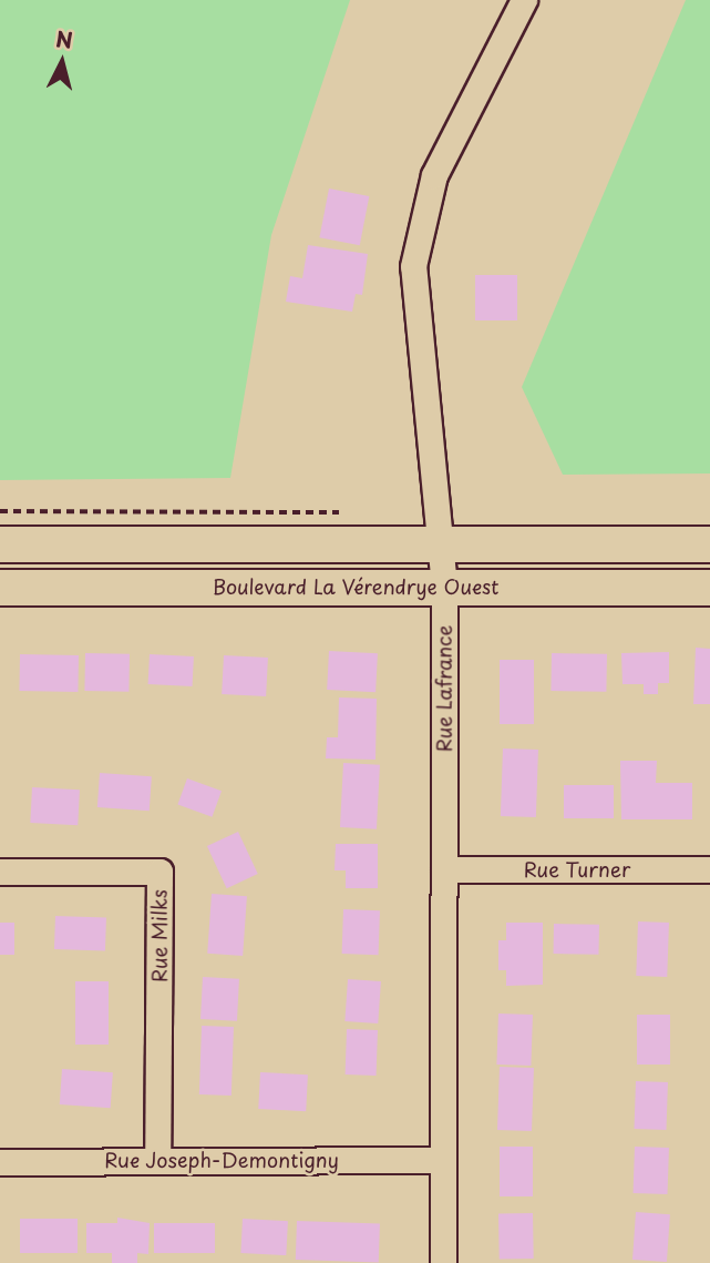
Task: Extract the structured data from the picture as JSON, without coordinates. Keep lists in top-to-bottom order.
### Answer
{
  "streets": {
    "main road": ["Boulevard La Vérendrye Ouest"],
    "street": [
      "Rue Lafrance",
      "Rue Turner",
      "Rue Milks",
      "Rue Joseph-Demontigny"
    ]
  },
  "crossings": [
    ["Boulevard La Vérendrye Ouest", "Rue Lafrance"],
    ["Rue Lafrance", "Rue Turner"],
    ["Rue Lafrance", "Rue Joseph-Demontigny"],
    ["Rue Milks", "Rue Joseph-Demontigny"]
  ],
  "north": "top"
}
